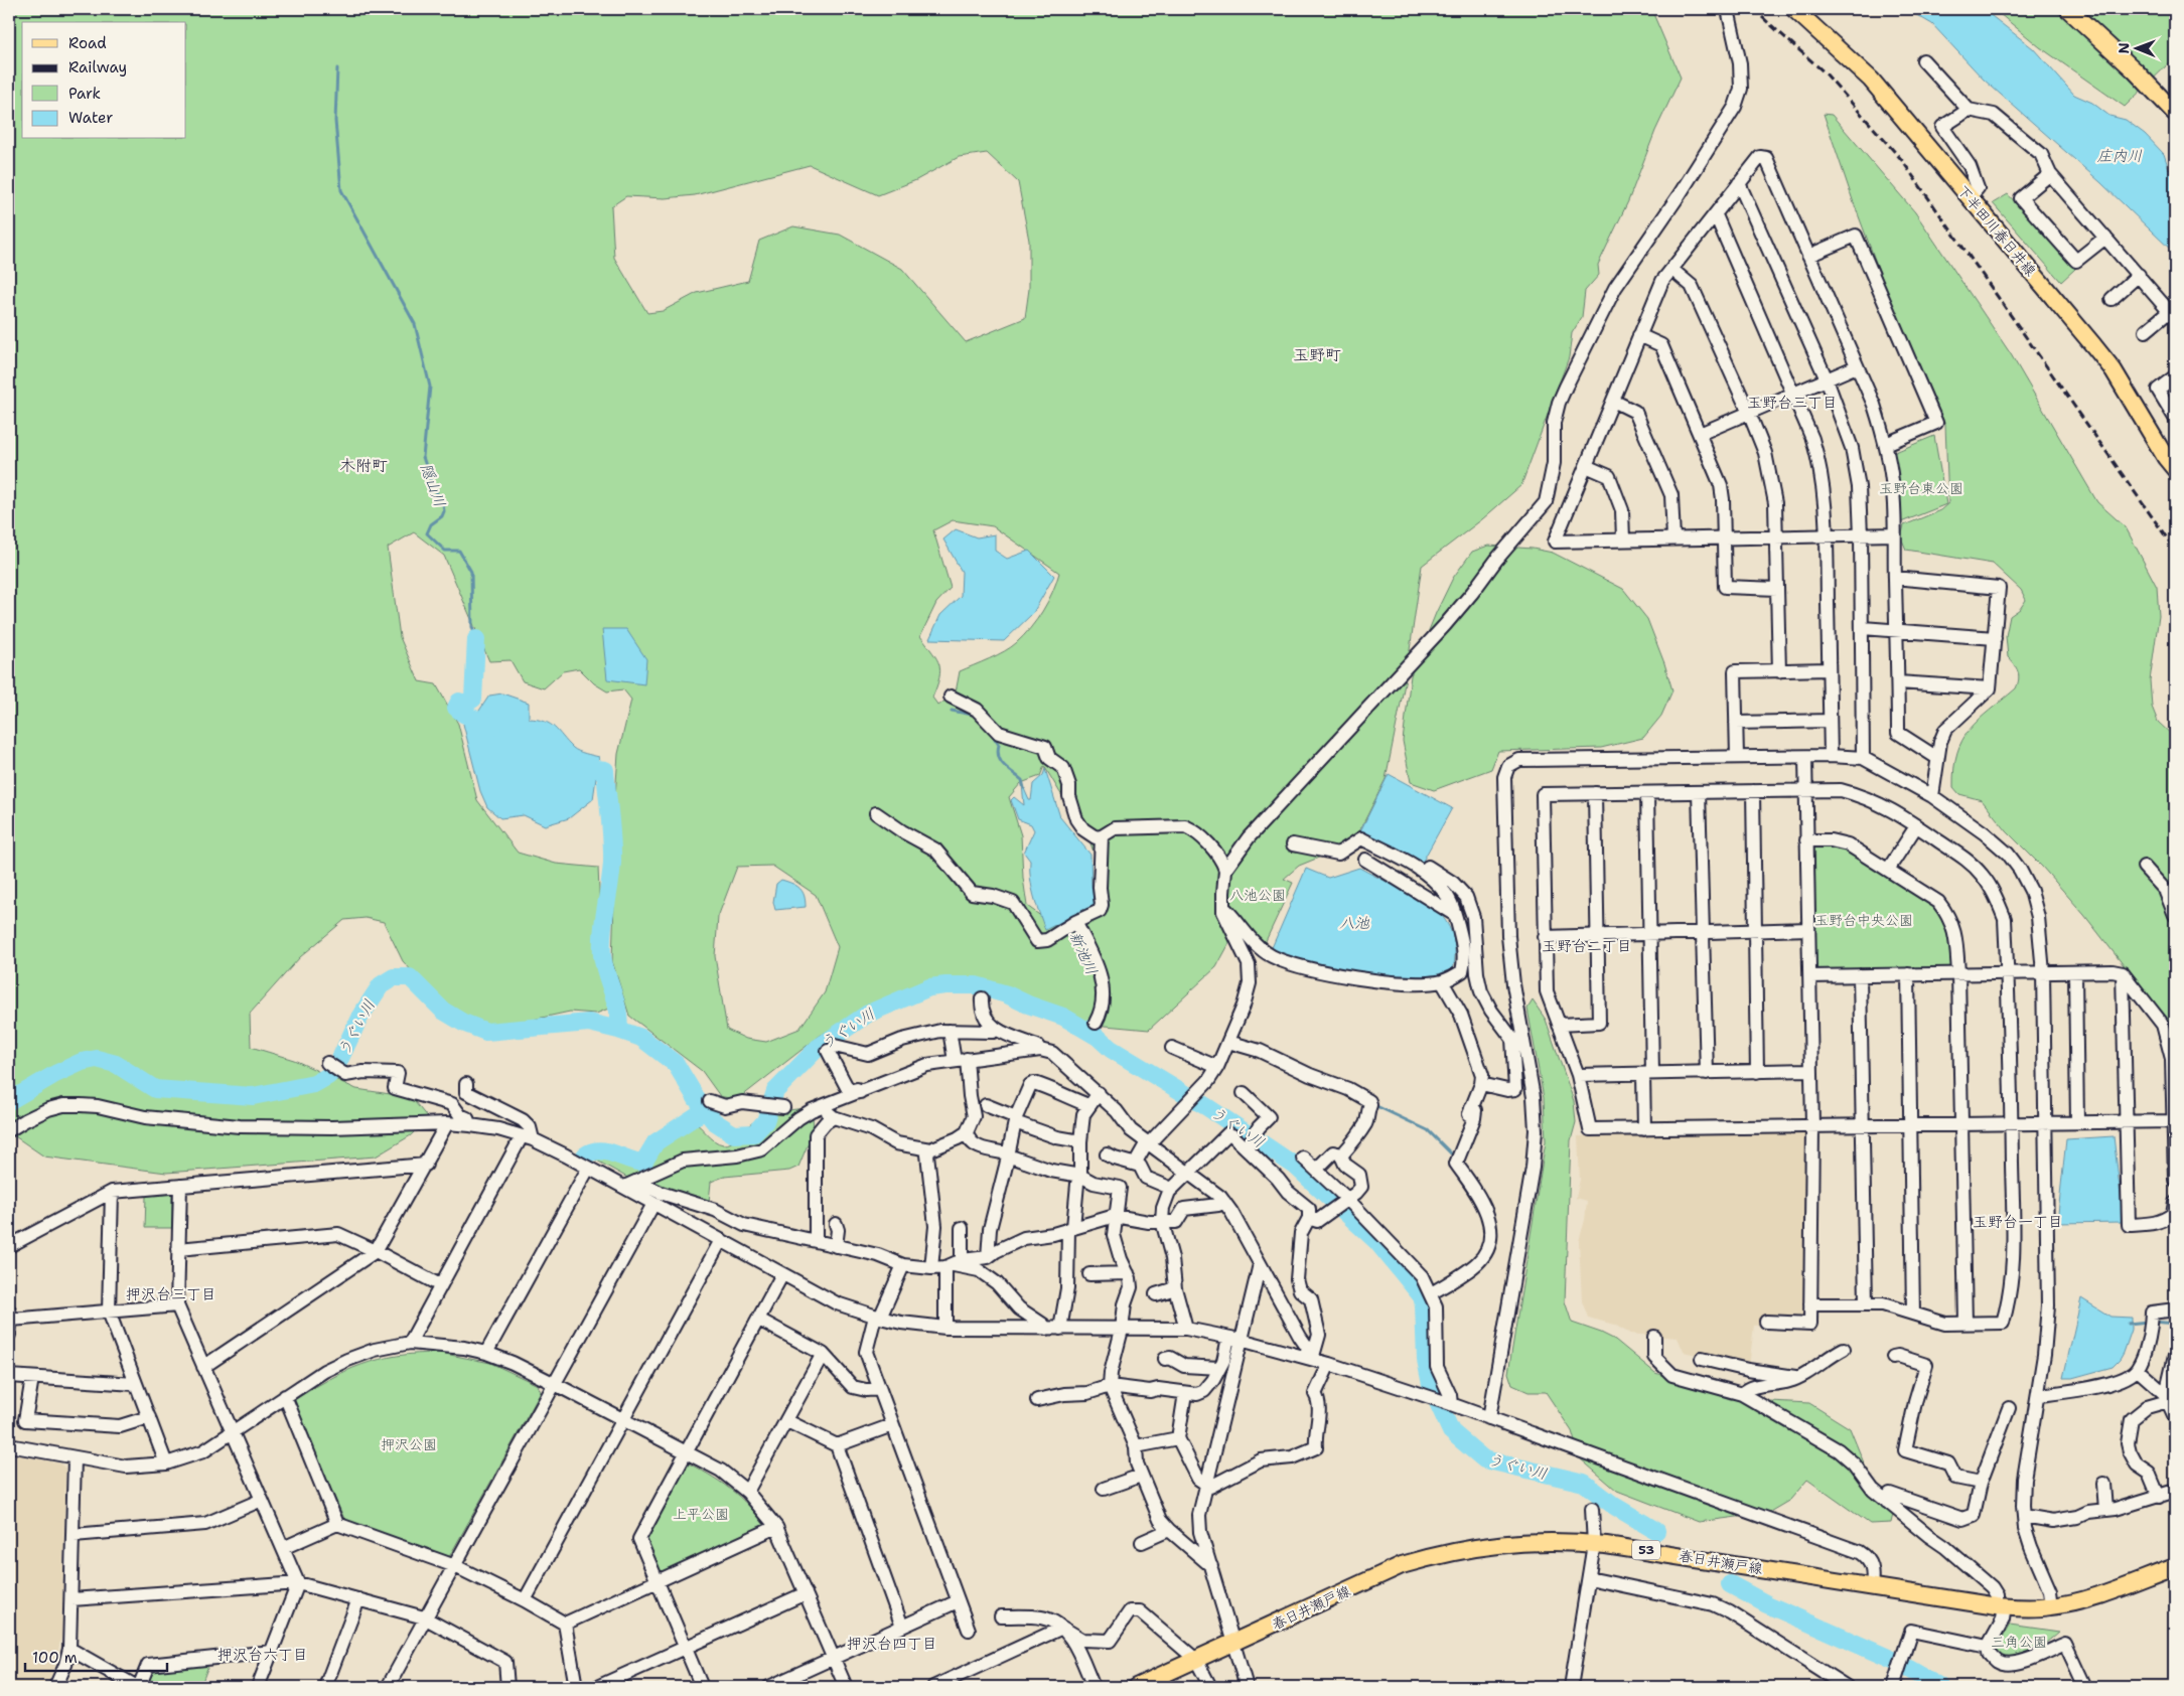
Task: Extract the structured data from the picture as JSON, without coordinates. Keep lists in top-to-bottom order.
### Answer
{
  "streets": {
    "main road": ["下半田川春日井線", "53", "春日井瀬戸線"]
  },
  "districts": [
    "玉野町",
    "玉野台三丁目",
    "木附町",
    "玉野台二丁目",
    "玉野台一丁目",
    "押沢台三丁目",
    "押沢台四丁目",
    "押沢台六丁目"
  ],
  "water": [
    "庄内川",
    "隠山川",
    "八池",
    "新池川",
    "うぐい川"
  ],
  "parks": [
    "玉野台東公園",
    "八池公園",
    "玉野台中央公園",
    "押沢公園",
    "上平公園",
    "三角公園"
  ],
  "legend": [
    "Road",
    "Railway",
    "Park",
    "Water"
  ],
  "scale_bar": "100 m",
  "north": "left"
}
